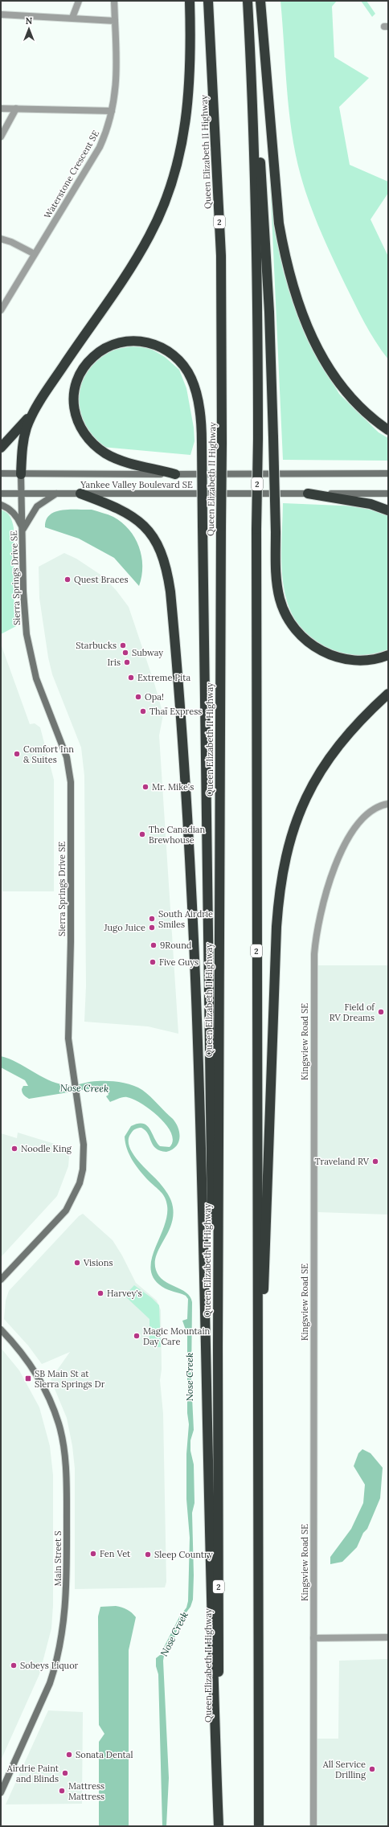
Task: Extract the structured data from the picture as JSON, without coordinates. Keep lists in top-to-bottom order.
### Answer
{
  "streets": {
    "highway": ["Queen Elizabeth II Highway", "2"],
    "main road": ["Yankee Valley Boulevard SE", "Sierra Springs Drive SE", "Main Street S"],
    "street": ["Waterstone Crescent SE", "Kingsview Road SE"]
  },
  "crossings": [
    ["Yankee Valley Boulevard SE", "Sierra Springs Drive SE"]
  ],
  "water": ["Nose Creek"],
  "places": {
    "other": [
      "Quest Braces",
      "Starbucks",
      "Subway",
      "Iris",
      "Extreme Pita",
      "Opa!",
      "Thaï Express",
      "Comfort Inn & Suites",
      "Mr. Mike's",
      "The Canadian Brewhouse",
      "South Airdrie Smiles",
      "Jugo Juice",
      "9Round",
      "Five Guys",
      "Field of RV Dreams",
      "Noodle King",
      "Traveland RV",
      "Visions",
      "Harvey's",
      "Magic Mountain Day Care",
      "Fen Vet",
      "Sleep Country",
      "Sobeys Liquor",
      "Sonata Dental",
      "All Service Drilling",
      "Airdrie Paint and Blinds",
      "Mattress Mattress"
    ],
    "transit": ["SB Main St at Sierra Springs Dr"]
  },
  "north": "top"
}
